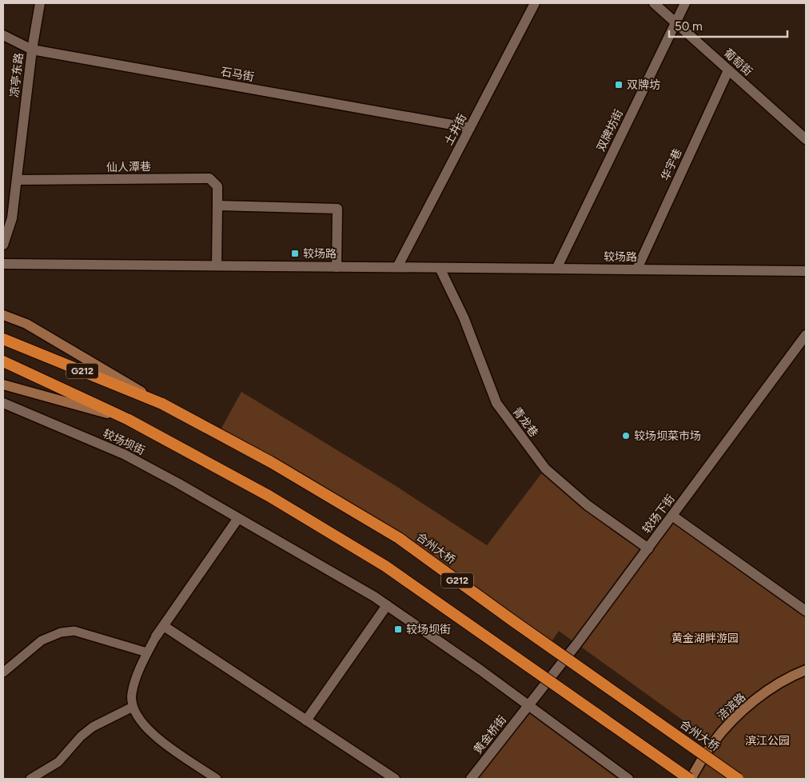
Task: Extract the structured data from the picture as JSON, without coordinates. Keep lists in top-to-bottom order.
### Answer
{
  "streets": {
    "highway": ["G212", "合州大桥"],
    "main road": ["涪滨路"],
    "street": [
      "葡萄街",
      "石马街",
      "凉亭东路",
      "土井街",
      "双牌坊街",
      "华宇巷",
      "仙人潭巷",
      "较场路",
      "青龙巷",
      "较场坝街",
      "较场下街",
      "黄金桥街"
    ]
  },
  "crossings": [
    ["葡萄街", "双牌坊街"],
    ["葡萄街", "华宇巷"],
    ["石马街", "凉亭东路"],
    ["石马街", "土井街"],
    ["凉亭东路", "仙人潭巷"],
    ["土井街", "较场路"],
    ["双牌坊街", "较场路"],
    ["华宇巷", "较场路"],
    ["仙人潭巷", "较场路"],
    ["较场路", "青龙巷"],
    ["G212", "合州大桥"],
    ["G212", "涪滨路"],
    ["青龙巷", "较场下街"],
    ["较场坝街", "较场下街"],
    ["较场坝街", "黄金桥街"],
    ["较场下街", "黄金桥街"]
  ],
  "parks": ["黄金湖畔游园", "滨江公园"],
  "places": {
    "transit": ["双牌坊", "较场路", "较场坝街"],
    "other": ["较场坝菜市场"]
  },
  "scale_bar": "50 m"
}
